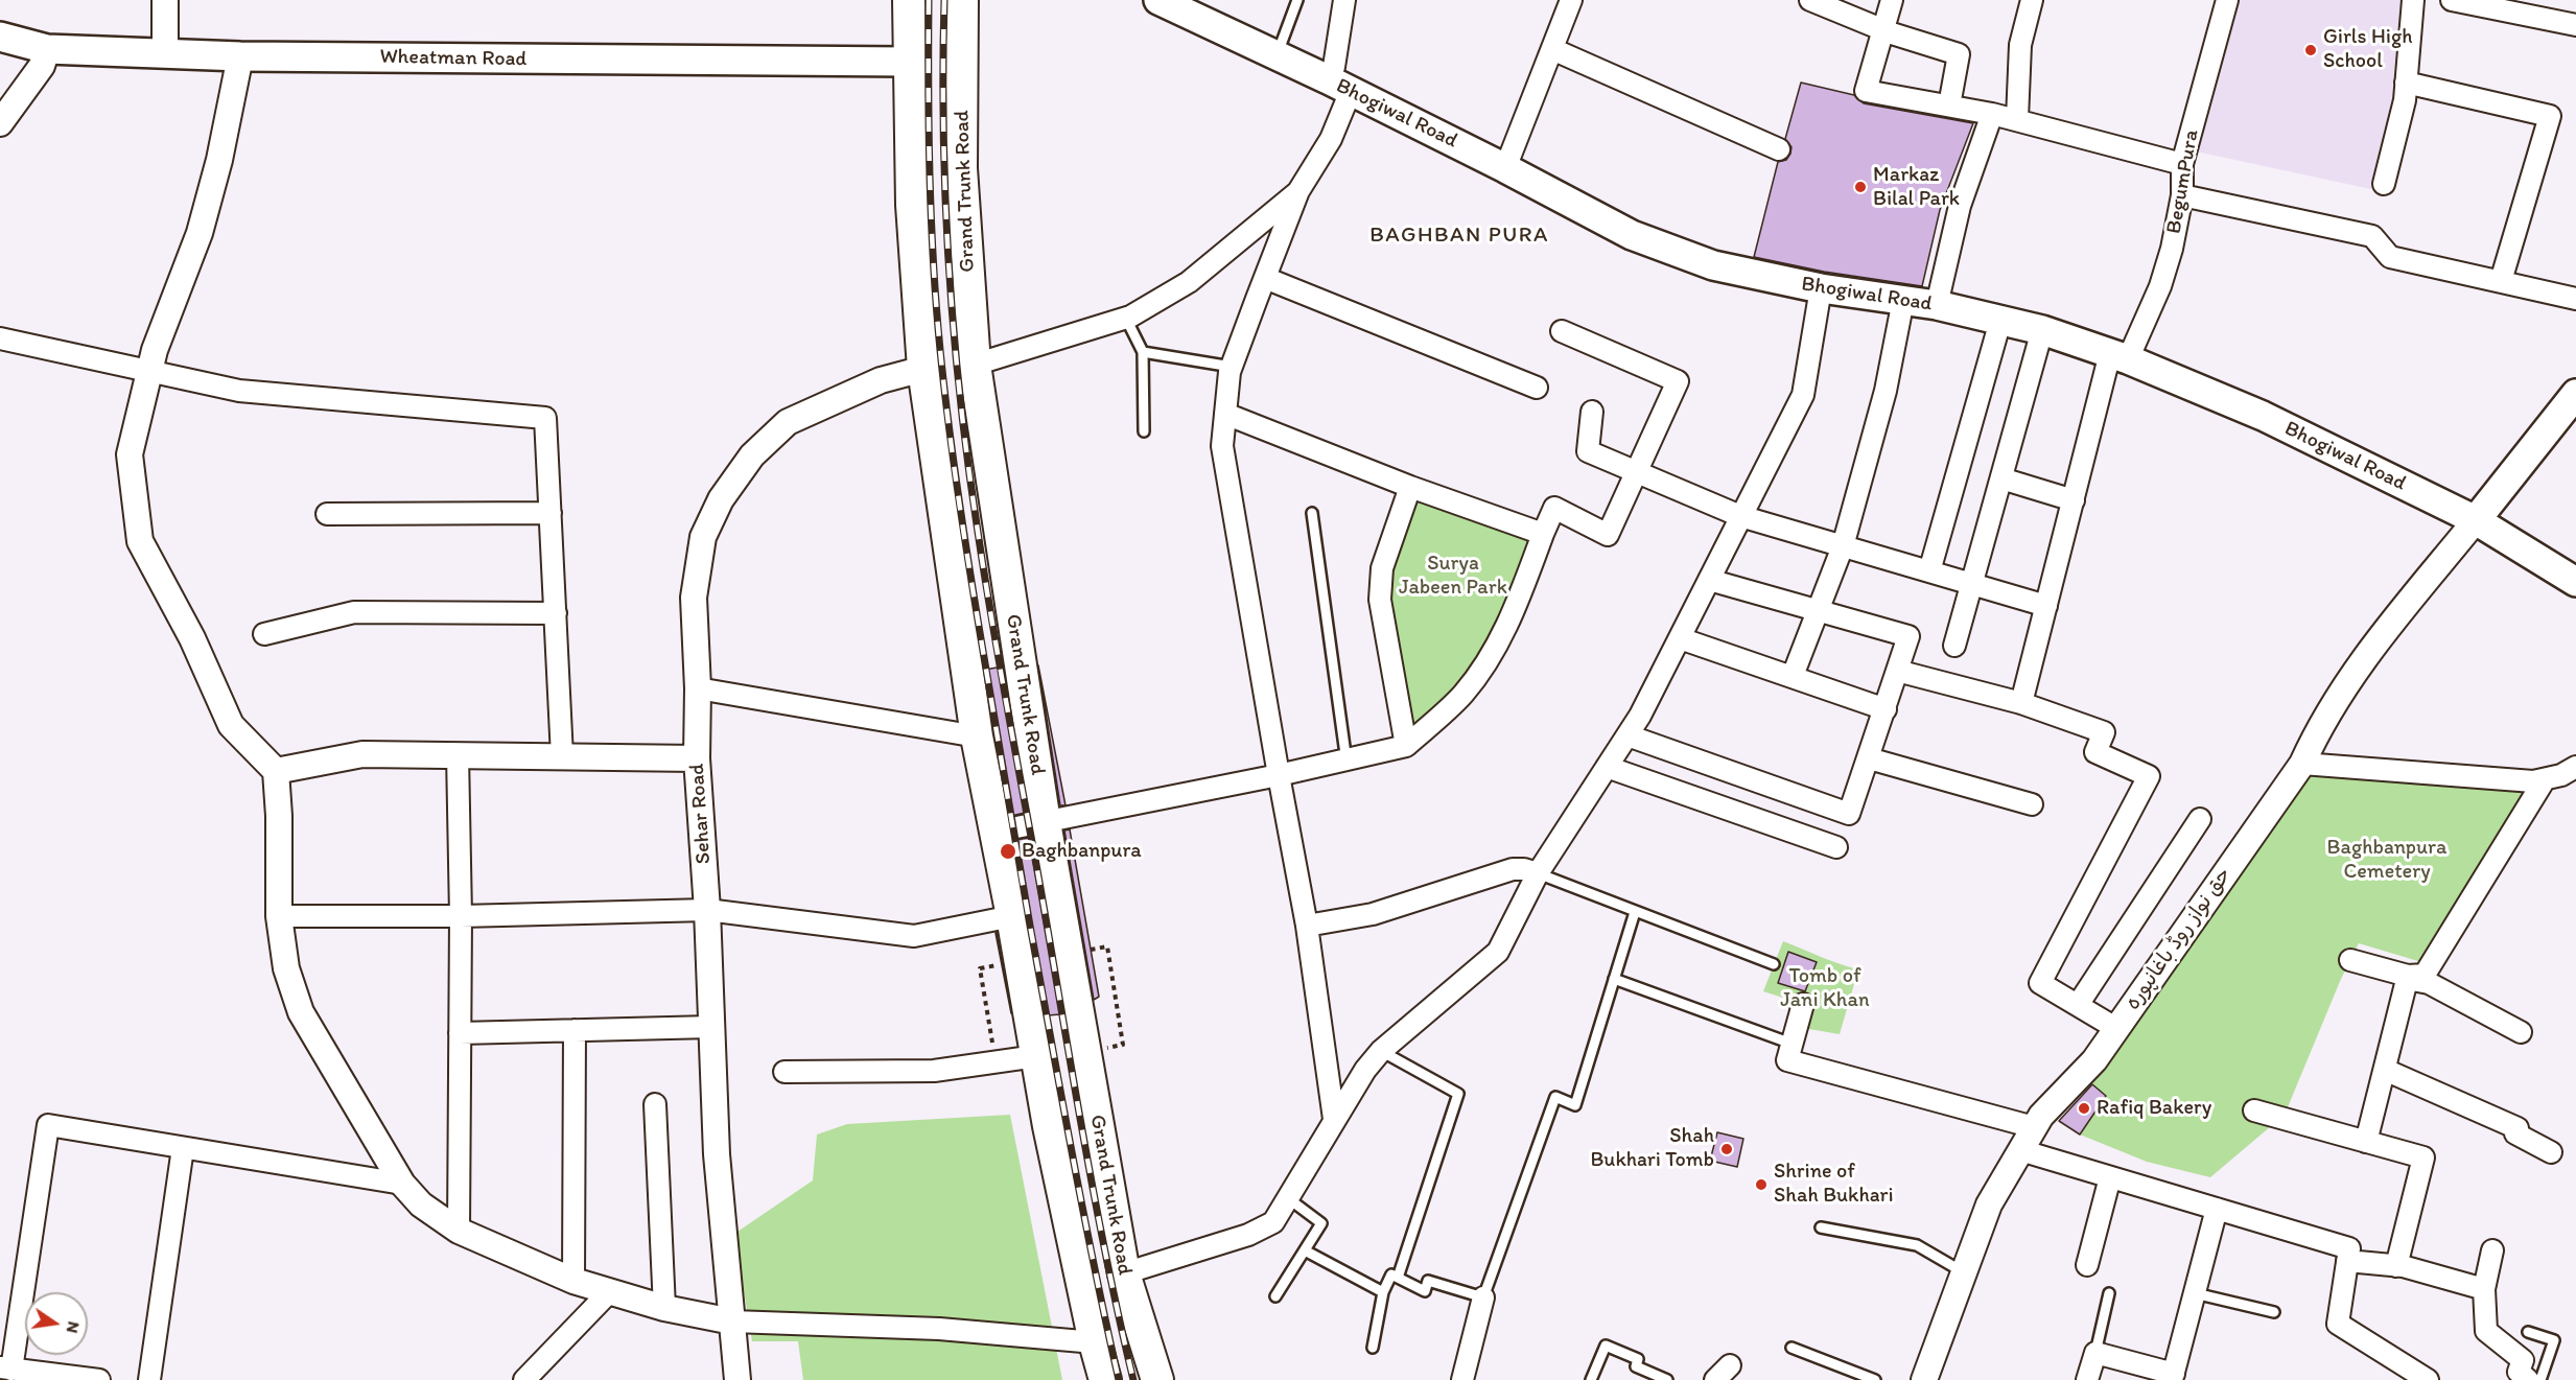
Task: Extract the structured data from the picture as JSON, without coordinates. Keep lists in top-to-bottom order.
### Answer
{
  "streets": {
    "main road": ["Wheatman Road", "Bhogiwal Road", "Grand Trunk Road"],
    "street": ["BegumPura", "Sehar Road", "حق نواز روڈ باغانپورہ"]
  },
  "crossings": [
    ["Bhogiwal Road", "BegumPura"],
    ["Bhogiwal Road", "حق نواز روڈ باغانپورہ"]
  ],
  "districts": ["BAGHBAN PURA"],
  "parks": ["Surya Jabeen Park", "Baghbanpura Cemetery", "Tomb of Jani Khan"],
  "places": [
    "Girls High School",
    "Markaz Bilal Park",
    "Baghbanpura",
    "Rafiq Bakery",
    "Shah Bukhari Tomb",
    "Shrine of Shah Bukhari"
  ],
  "north": "right"
}
